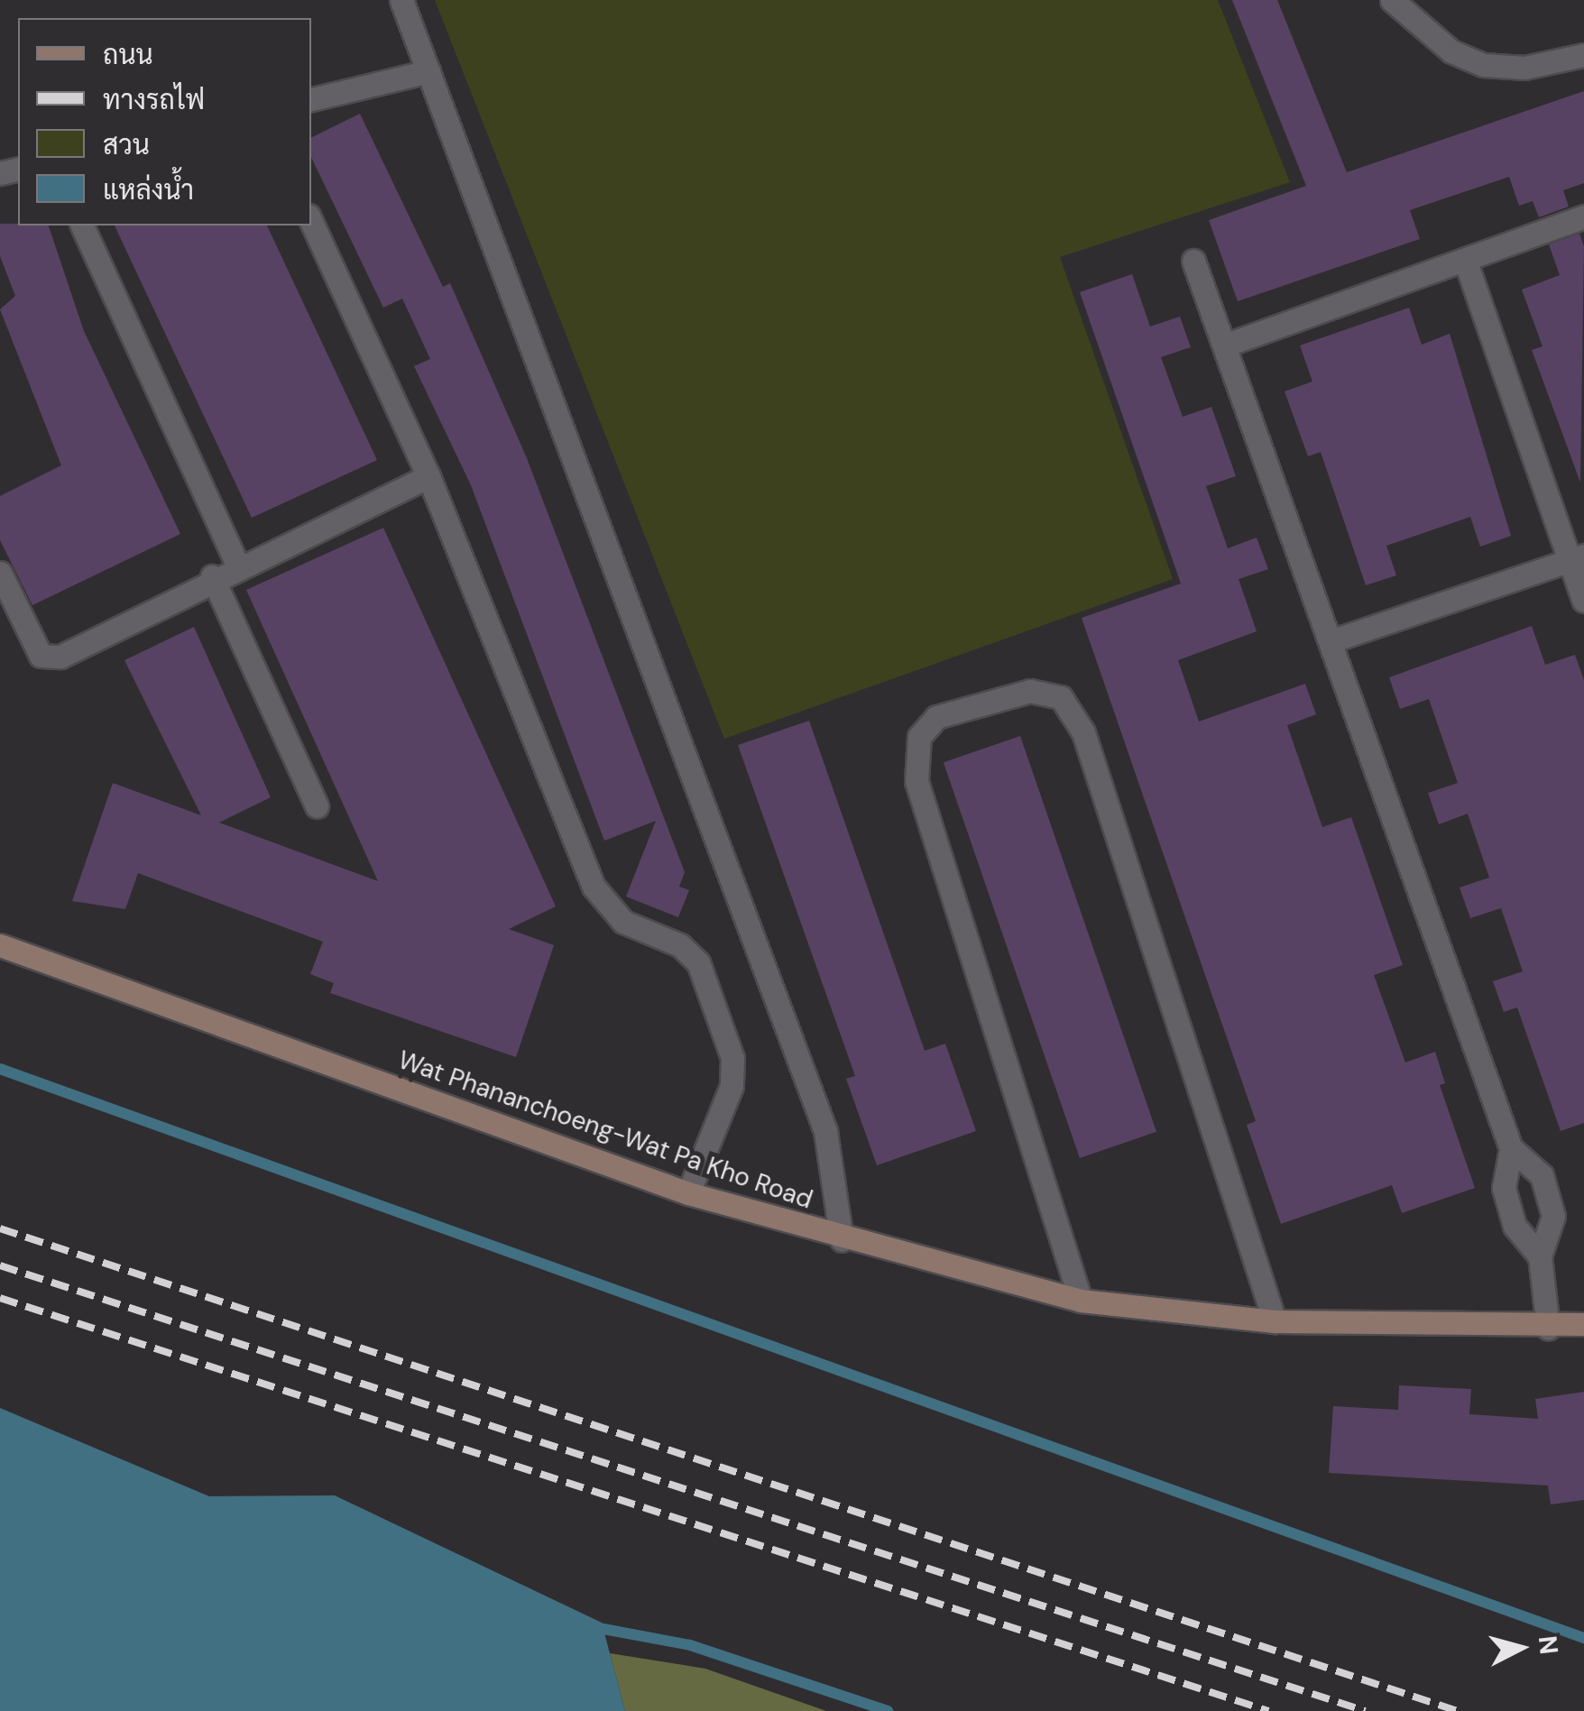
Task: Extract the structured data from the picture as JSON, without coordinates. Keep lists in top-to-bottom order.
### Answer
{
  "streets": {
    "main road": ["Wat Phananchoeng-Wat Pa Kho Road"]
  },
  "legend": [
    "ถนน",
    "ทางรถไฟ",
    "สวน",
    "แหล่งน้ำ"
  ],
  "north": "right"
}
